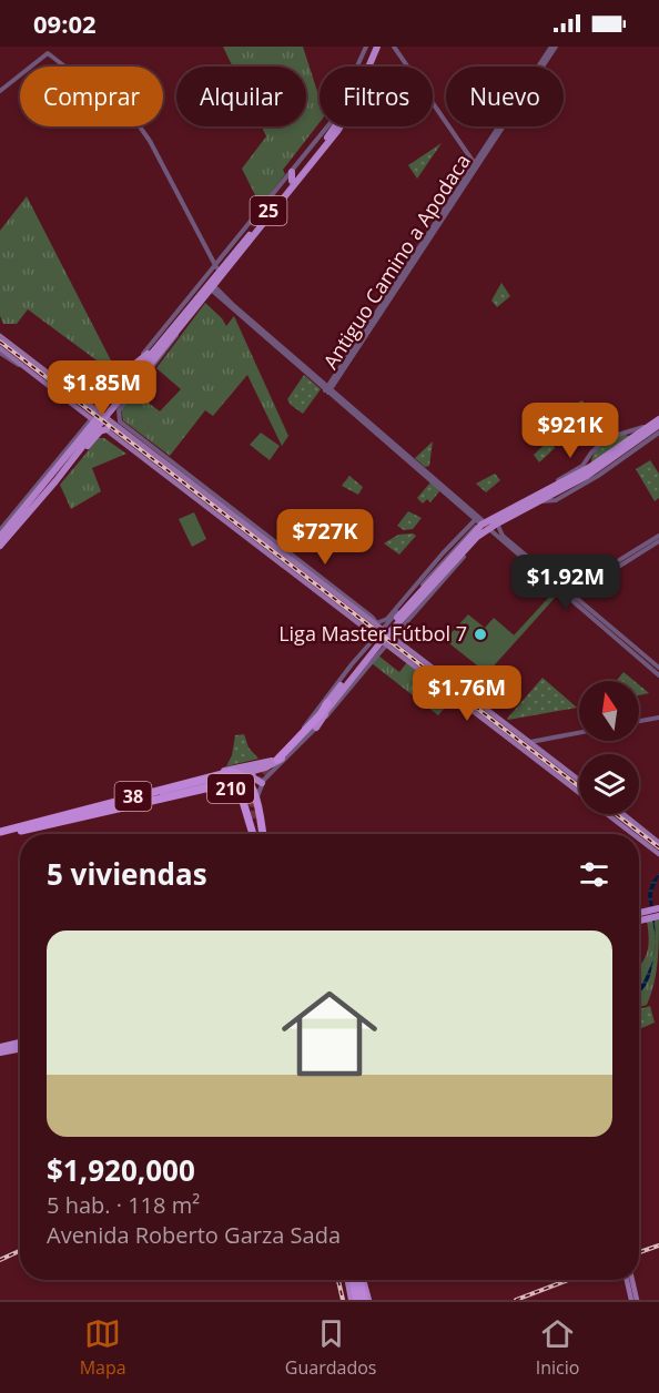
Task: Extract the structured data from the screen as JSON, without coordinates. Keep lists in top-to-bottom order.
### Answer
{
  "streets": {
    "highway": ["210", "38"],
    "main road": ["25"],
    "street": ["Antiguo Camino a Apodaca"]
  },
  "crossings": [
    ["210", "38"]
  ],
  "places": ["Liga Master Fútbol 7"],
  "north": "top",
  "page": {
    "status": "09:02",
    "chip": [
      "Comprar",
      "Alquilar",
      "Filtros",
      "Nuevo"
    ],
    "price": [
      "$1.85M",
      "$921K",
      "$727K",
      "$1.92M",
      "$1.76M"
    ],
    "heading": "5 viviendas",
    "list": [
      {
        "name": "$1,920,000",
        "note": "5 hab. · 118 m² · Avenida Roberto Garza Sada"
      }
    ],
    "tabs": ["Mapa", "Guardados", "Inicio"]
  }
}
